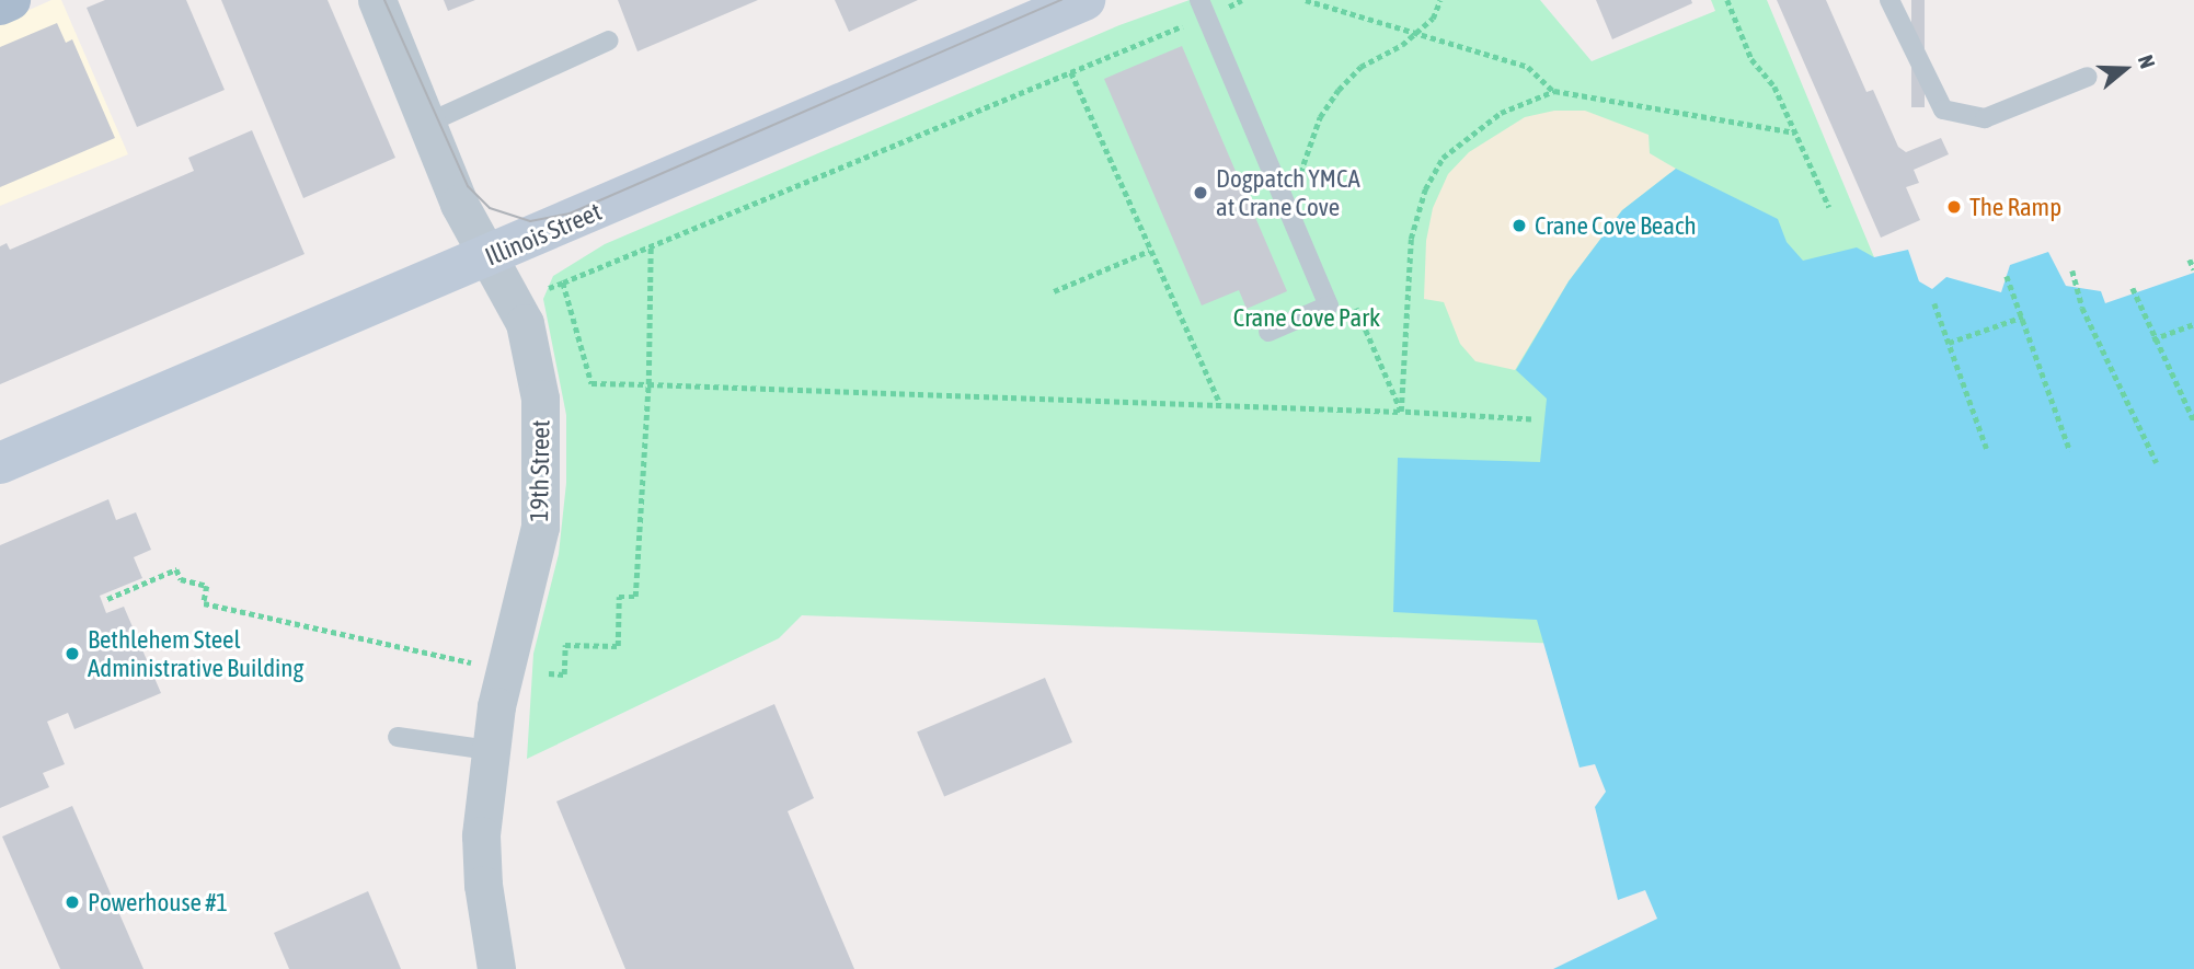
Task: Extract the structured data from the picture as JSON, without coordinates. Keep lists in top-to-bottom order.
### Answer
{
  "streets": {
    "street": ["Illinois Street", "19th Street"]
  },
  "crossings": [
    ["Illinois Street", "19th Street"]
  ],
  "parks": ["Crane Cove Park"],
  "places": [
    "Dogpatch YMCA at Crane Cove",
    "The Ramp",
    "Crane Cove Beach",
    "Bethlehem Steel Administrative Building",
    "Powerhouse #1"
  ],
  "north": "right"
}
